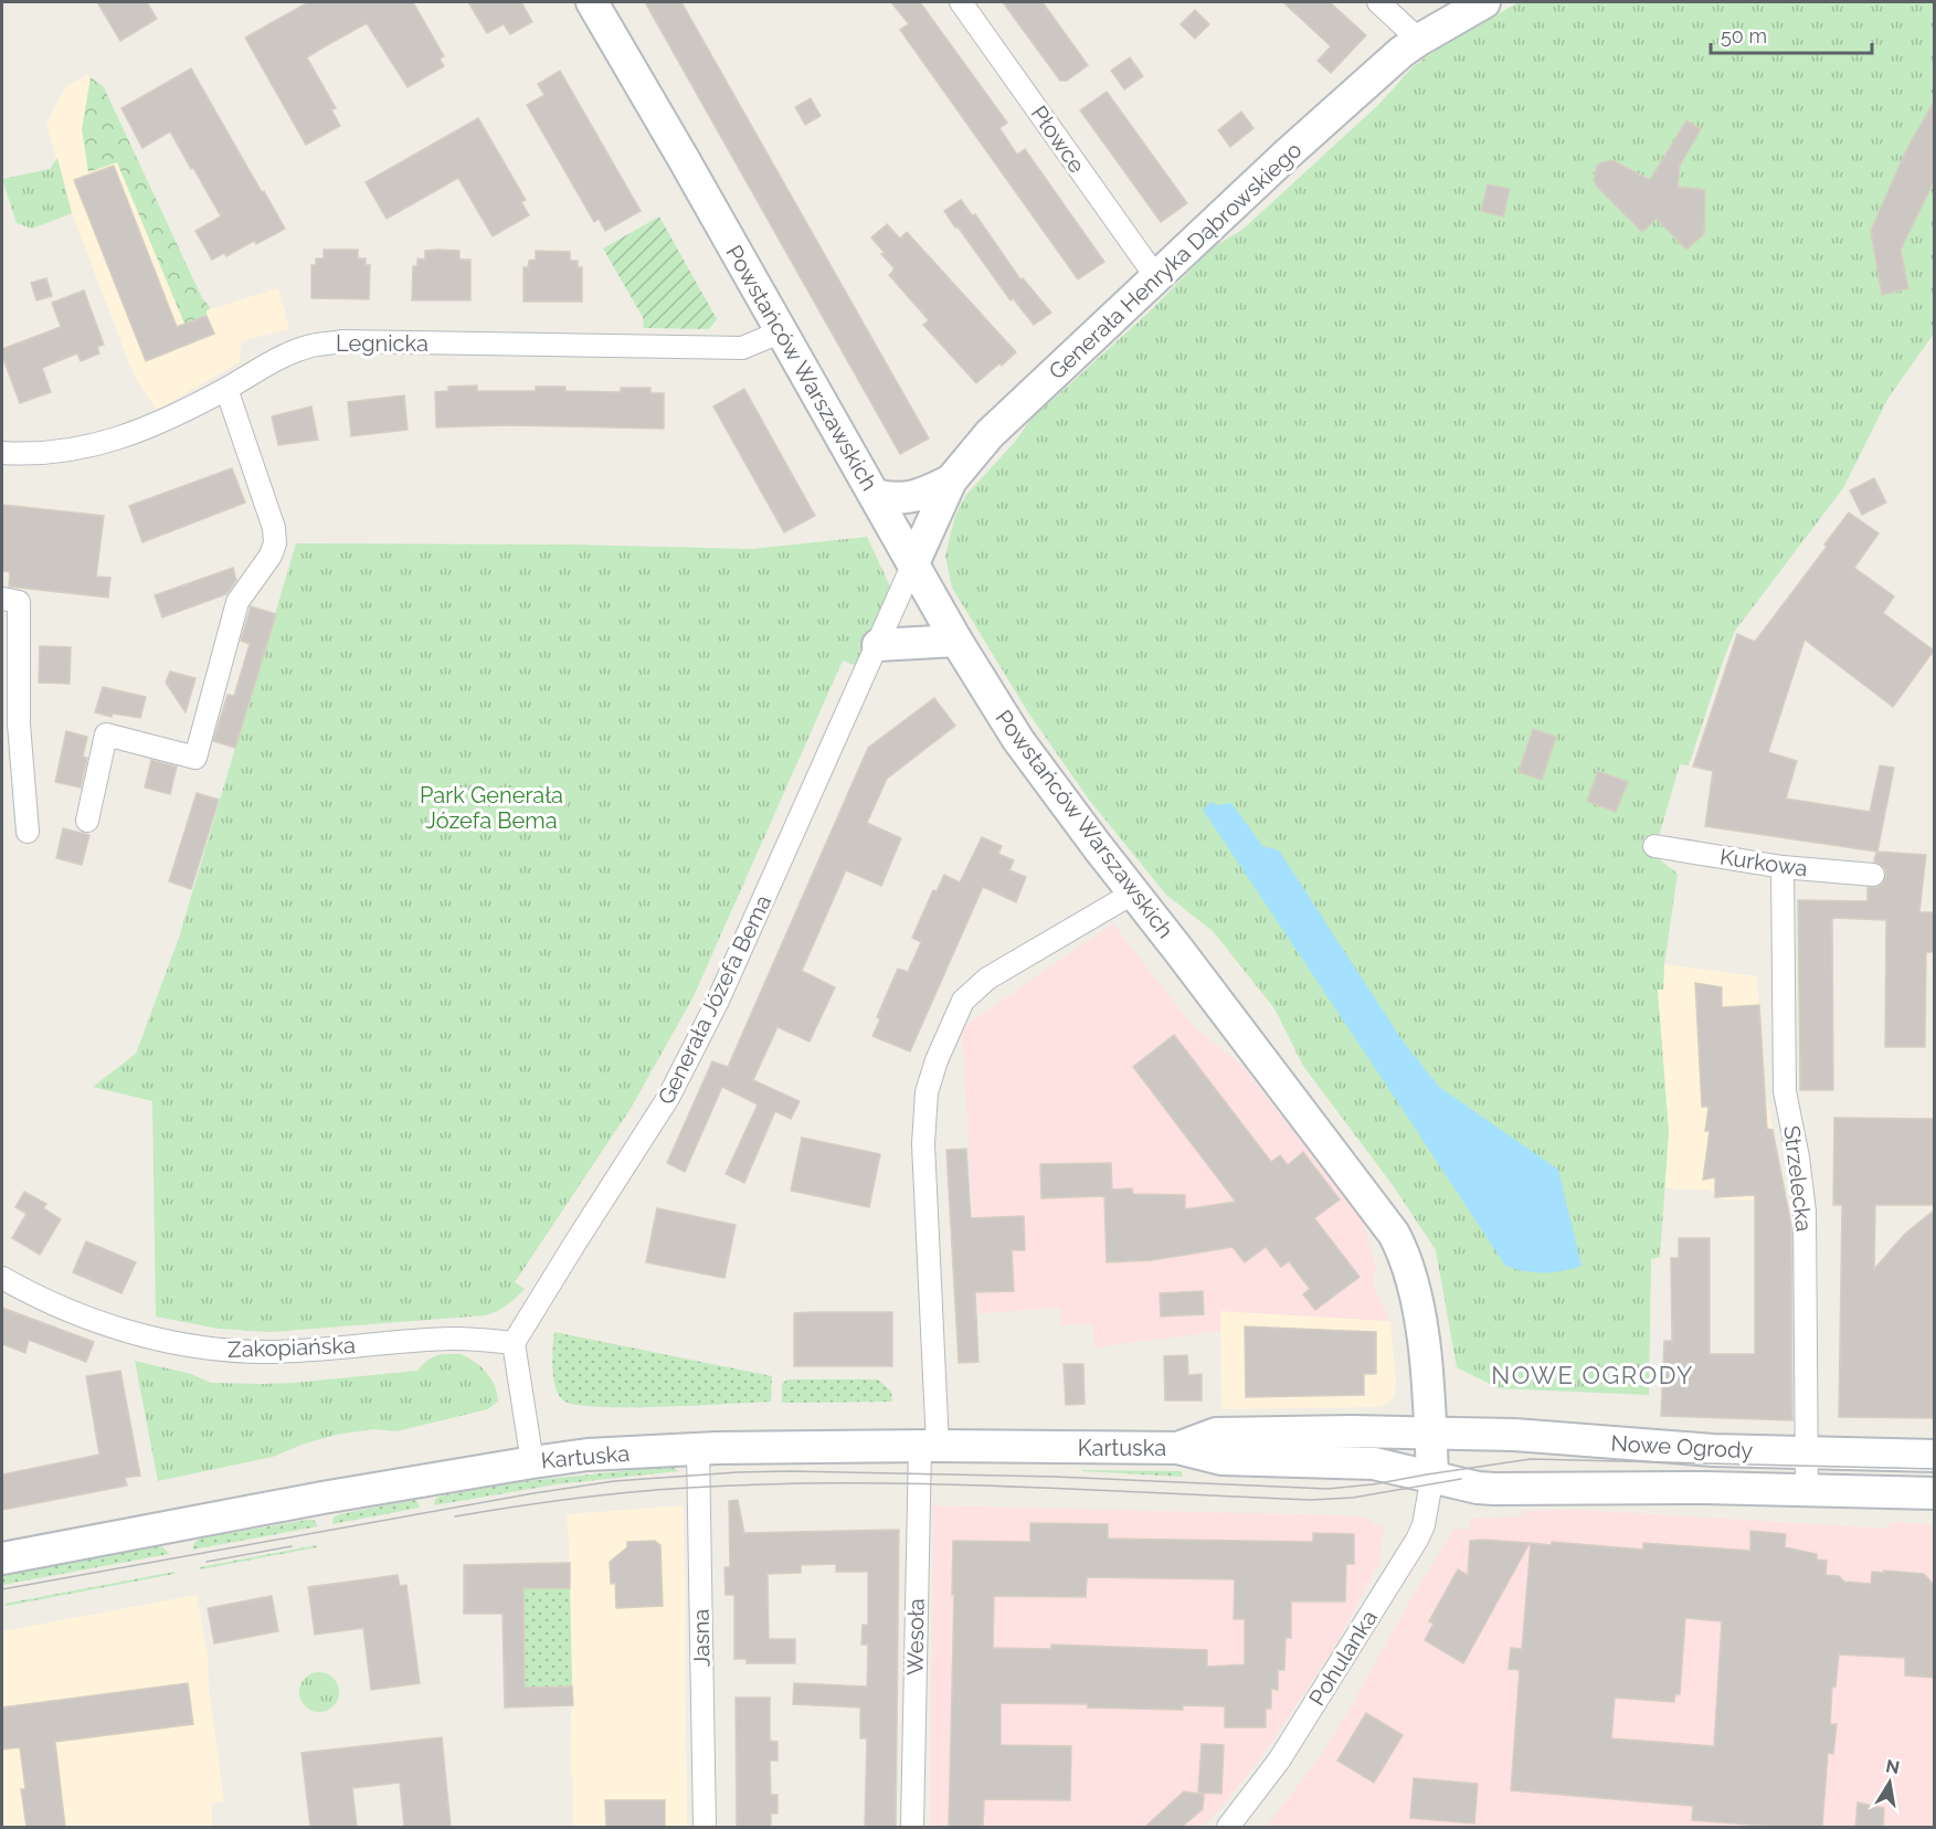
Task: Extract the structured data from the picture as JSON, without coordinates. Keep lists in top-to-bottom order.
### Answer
{
  "streets": {
    "street": [
      "Płowce",
      "Generała Henryka Dąbrowskiego",
      "Legnicka",
      "Powstańców Warszawskich",
      "Kurkowa",
      "Generała Józefa Bema",
      "Strzelecka",
      "Zakopiańska",
      "Nowe Ogrody",
      "Kartuska",
      "Wesoła",
      "Jasna",
      "Pohulanka"
    ]
  },
  "crossings": [
    ["Płowce", "Generała Henryka Dąbrowskiego"],
    ["Generała Henryka Dąbrowskiego", "Powstańców Warszawskich"],
    ["Generała Henryka Dąbrowskiego", "Generała Józefa Bema"],
    ["Legnicka", "Powstańców Warszawskich"],
    ["Powstańców Warszawskich", "Generała Józefa Bema"],
    ["Powstańców Warszawskich", "Nowe Ogrody"],
    ["Powstańców Warszawskich", "Kartuska"],
    ["Powstańców Warszawskich", "Wesoła"],
    ["Powstańców Warszawskich", "Pohulanka"],
    ["Kurkowa", "Strzelecka"],
    ["Generała Józefa Bema", "Zakopiańska"],
    ["Strzelecka", "Nowe Ogrody"],
    ["Nowe Ogrody", "Kartuska"],
    ["Nowe Ogrody", "Pohulanka"],
    ["Kartuska", "Wesoła"],
    ["Kartuska", "Jasna"],
    ["Kartuska", "Pohulanka"]
  ],
  "districts": ["NOWE OGRODY"],
  "parks": ["Park Generała Józefa Bema"],
  "scale_bar": "50 m",
  "north": "top"
}
